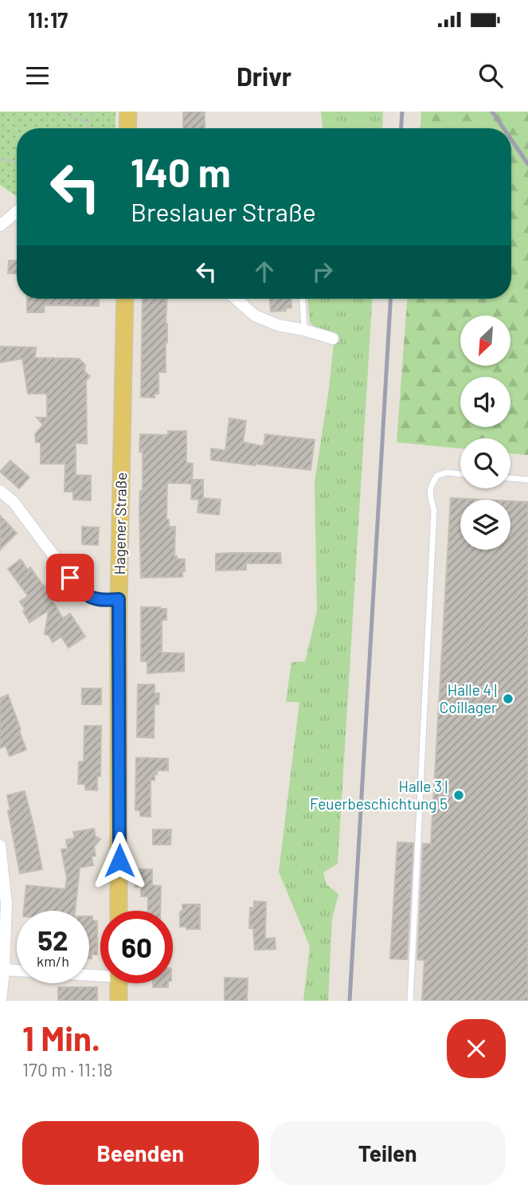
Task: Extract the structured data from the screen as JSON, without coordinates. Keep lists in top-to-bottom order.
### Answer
{
  "streets": {
    "main road": ["Hagener Straße"]
  },
  "places": ["Halle 4 | Coillager", "Halle 3 | Feuerbeschichtung 5"],
  "north": "bottom left",
  "page": {
    "status": "11:17",
    "header": "Drivr",
    "turn": ["140 m", "Breslauer Straße"],
    "speed": "52 km/h",
    "limit": "60",
    "heading": ["1 Min.", "170 m · 11:18"],
    "buttons": ["Beenden", "Teilen"]
  }
}
